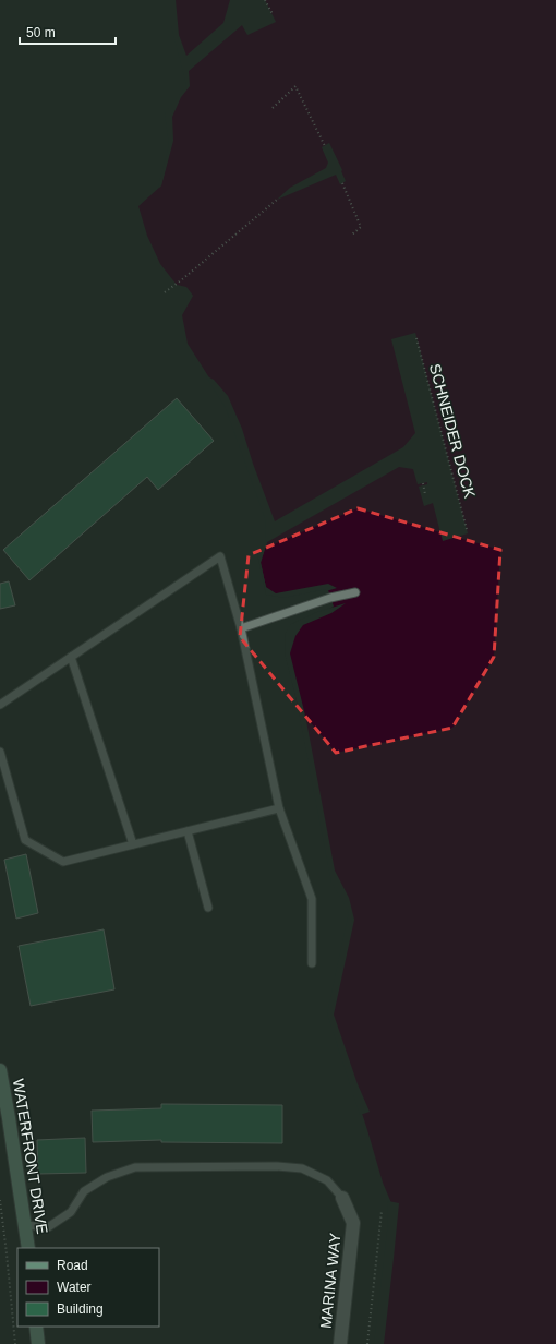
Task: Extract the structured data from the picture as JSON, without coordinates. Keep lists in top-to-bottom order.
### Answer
{
  "streets": {
    "street": ["WATERFRONT DRIVE", "MARINA WAY"],
    "path": ["SCHNEIDER DOCK"]
  },
  "legend": ["Road", "Water", "Building"],
  "scale_bar": "50 m"
}
